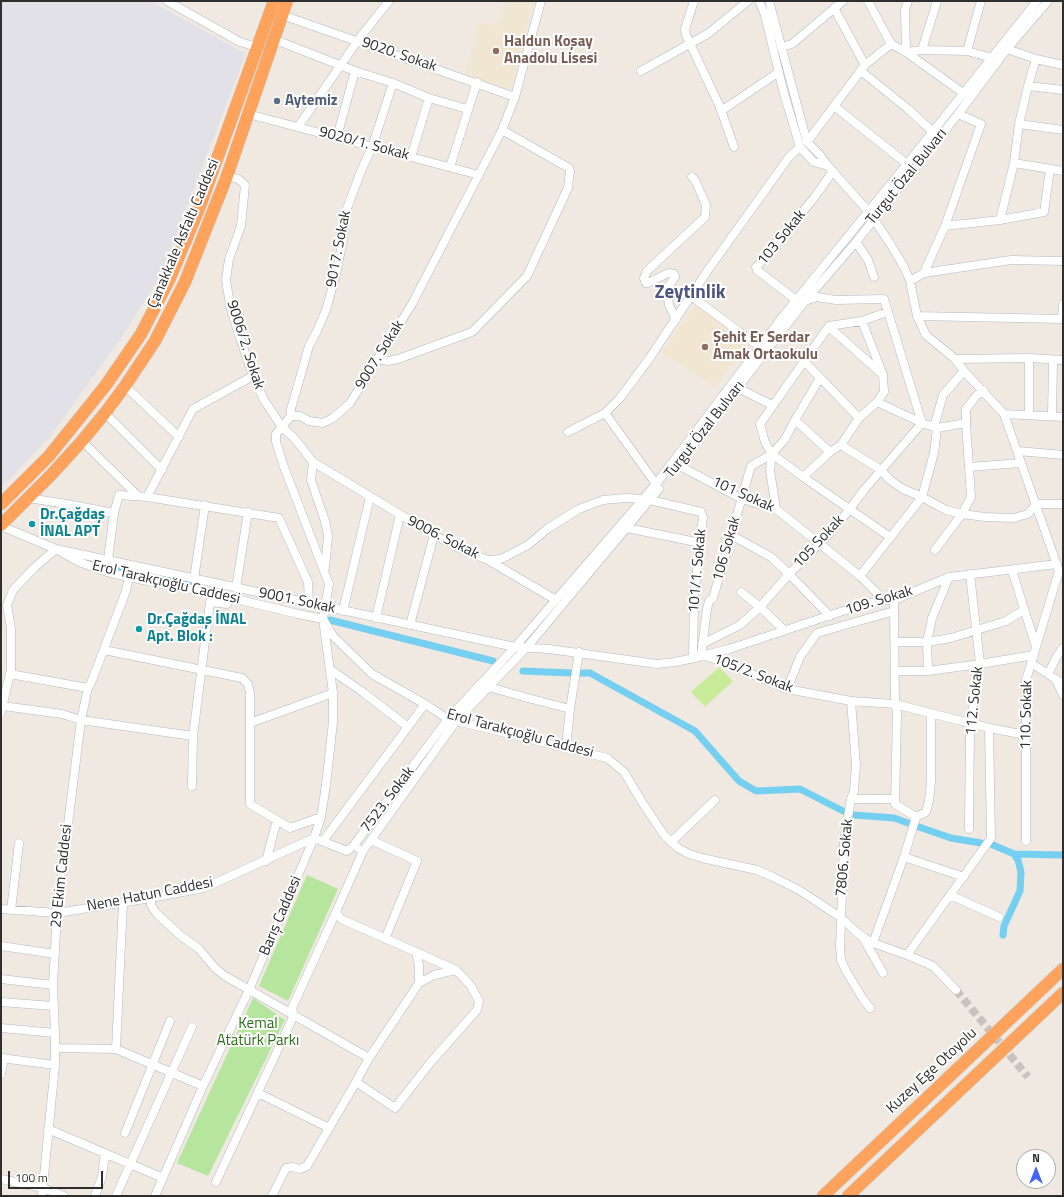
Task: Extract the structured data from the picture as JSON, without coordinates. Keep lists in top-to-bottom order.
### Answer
{
  "streets": {
    "highway": ["Çanakkale Asfaltı Caddesi", "Kuzey Ege Otoyolu"],
    "street": [
      "9020. Sokak",
      "9020/1. Sokak",
      "Turgut Özal Bulvarı",
      "103 Sokak",
      "9017. Sokak",
      "9006/2. Sokak",
      "9007. Sokak",
      "101 Sokak",
      "9006. Sokak",
      "105 Sokak",
      "106 Sokak",
      "101/1. Sokak",
      "Erol Tarakçıoğlu Caddesi",
      "9001. Sokak",
      "109. Sokak",
      "105/2. Sokak",
      "112. Sokak",
      "110. Sokak",
      "7523. Sokak",
      "7806. Sokak",
      "29 Ekim Caddesi",
      "Nene Hatun Caddesi",
      "Barış Caddesi"
    ]
  },
  "crossings": [
    ["9020. Sokak", "Çanakkale Asfaltı Caddesi"],
    ["9020. Sokak", "9007. Sokak"],
    ["9020/1. Sokak", "Çanakkale Asfaltı Caddesi"],
    ["9020/1. Sokak", "9017. Sokak"],
    ["9020/1. Sokak", "9007. Sokak"],
    ["Turgut Özal Bulvarı", "103 Sokak"],
    ["Turgut Özal Bulvarı", "101 Sokak"],
    ["Turgut Özal Bulvarı", "9006. Sokak"],
    ["Turgut Özal Bulvarı", "101/1. Sokak"],
    ["Turgut Özal Bulvarı", "Erol Tarakçıoğlu Caddesi"],
    ["Turgut Özal Bulvarı", "9001. Sokak"],
    ["Turgut Özal Bulvarı", "105/2. Sokak"],
    ["Turgut Özal Bulvarı", "7523. Sokak"],
    ["Çanakkale Asfaltı Caddesi", "9006/2. Sokak"],
    ["Çanakkale Asfaltı Caddesi", "Erol Tarakçıoğlu Caddesi"],
    ["9017. Sokak", "9007. Sokak"],
    ["9006/2. Sokak", "9006. Sokak"],
    ["101 Sokak", "105 Sokak"],
    ["101 Sokak", "106 Sokak"],
    ["101 Sokak", "109. Sokak"],
    ["9006. Sokak", "101/1. Sokak"],
    ["105 Sokak", "106 Sokak"],
    ["106 Sokak", "101/1. Sokak"],
    ["106 Sokak", "109. Sokak"],
    ["106 Sokak", "105/2. Sokak"],
    ["101/1. Sokak", "109. Sokak"],
    ["101/1. Sokak", "105/2. Sokak"],
    ["Erol Tarakçıoğlu Caddesi", "9001. Sokak"],
    ["Erol Tarakçıoğlu Caddesi", "7523. Sokak"],
    ["Erol Tarakçıoğlu Caddesi", "7806. Sokak"],
    ["Erol Tarakçıoğlu Caddesi", "29 Ekim Caddesi"],
    ["Erol Tarakçıoğlu Caddesi", "Barış Caddesi"],
    ["9001. Sokak", "105/2. Sokak"],
    ["9001. Sokak", "29 Ekim Caddesi"],
    ["109. Sokak", "105/2. Sokak"],
    ["109. Sokak", "112. Sokak"],
    ["109. Sokak", "110. Sokak"],
    ["105/2. Sokak", "112. Sokak"],
    ["105/2. Sokak", "110. Sokak"],
    ["105/2. Sokak", "7806. Sokak"],
    ["7523. Sokak", "Nene Hatun Caddesi"],
    ["7523. Sokak", "Barış Caddesi"],
    ["29 Ekim Caddesi", "Nene Hatun Caddesi"],
    ["Nene Hatun Caddesi", "Barış Caddesi"]
  ],
  "districts": ["Zeytinlik"],
  "parks": ["Kemal Atatürk Parkı"],
  "places": [
    "Haldun Koşay Anadolu Lisesi",
    "Aytemiz",
    "Şehit Er Serdar Amak Ortaokulu",
    "Dr.Çağdaş İNAL APT",
    "Dr.Çağdaş İNAL Apt. Blok :"
  ],
  "scale_bar": "100 m",
  "north": "top"
}
